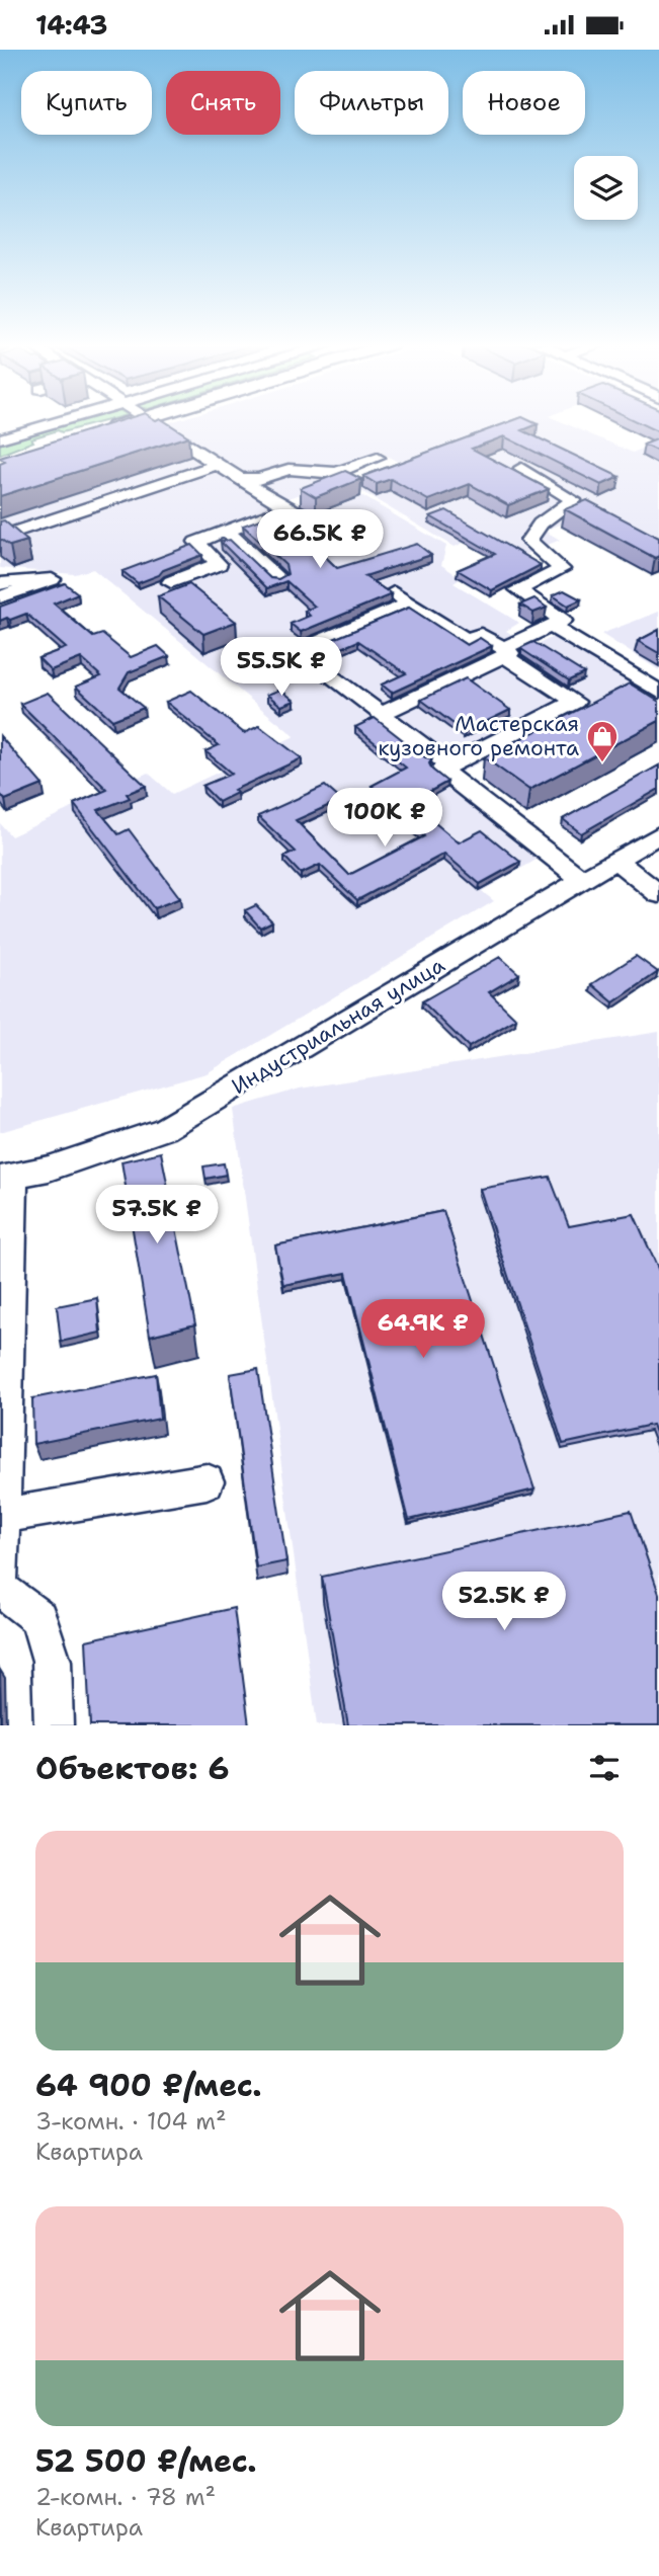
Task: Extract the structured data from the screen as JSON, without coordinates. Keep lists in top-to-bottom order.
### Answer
{
  "streets": {
    "street": ["Индустриальная улица"]
  },
  "places": {
    "shop": ["Мастерская кузовного ремонта"]
  },
  "page": {
    "status": "14:43",
    "chip": [
      "Купить",
      "Снять",
      "Фильтры",
      "Новое"
    ],
    "price": [
      "66.5K ₽",
      "55.5K ₽",
      "100K ₽",
      "57.5K ₽",
      "64.9K ₽",
      "52.5K ₽"
    ],
    "heading": "Объектов: 6",
    "list": [
      {
        "name": "64 900 ₽/мес.",
        "note": "3-комн. · 104 m² · Квартира"
      },
      {
        "name": "52 500 ₽/мес.",
        "note": "2-комн. · 78 m² · Квартира"
      }
    ]
  }
}
